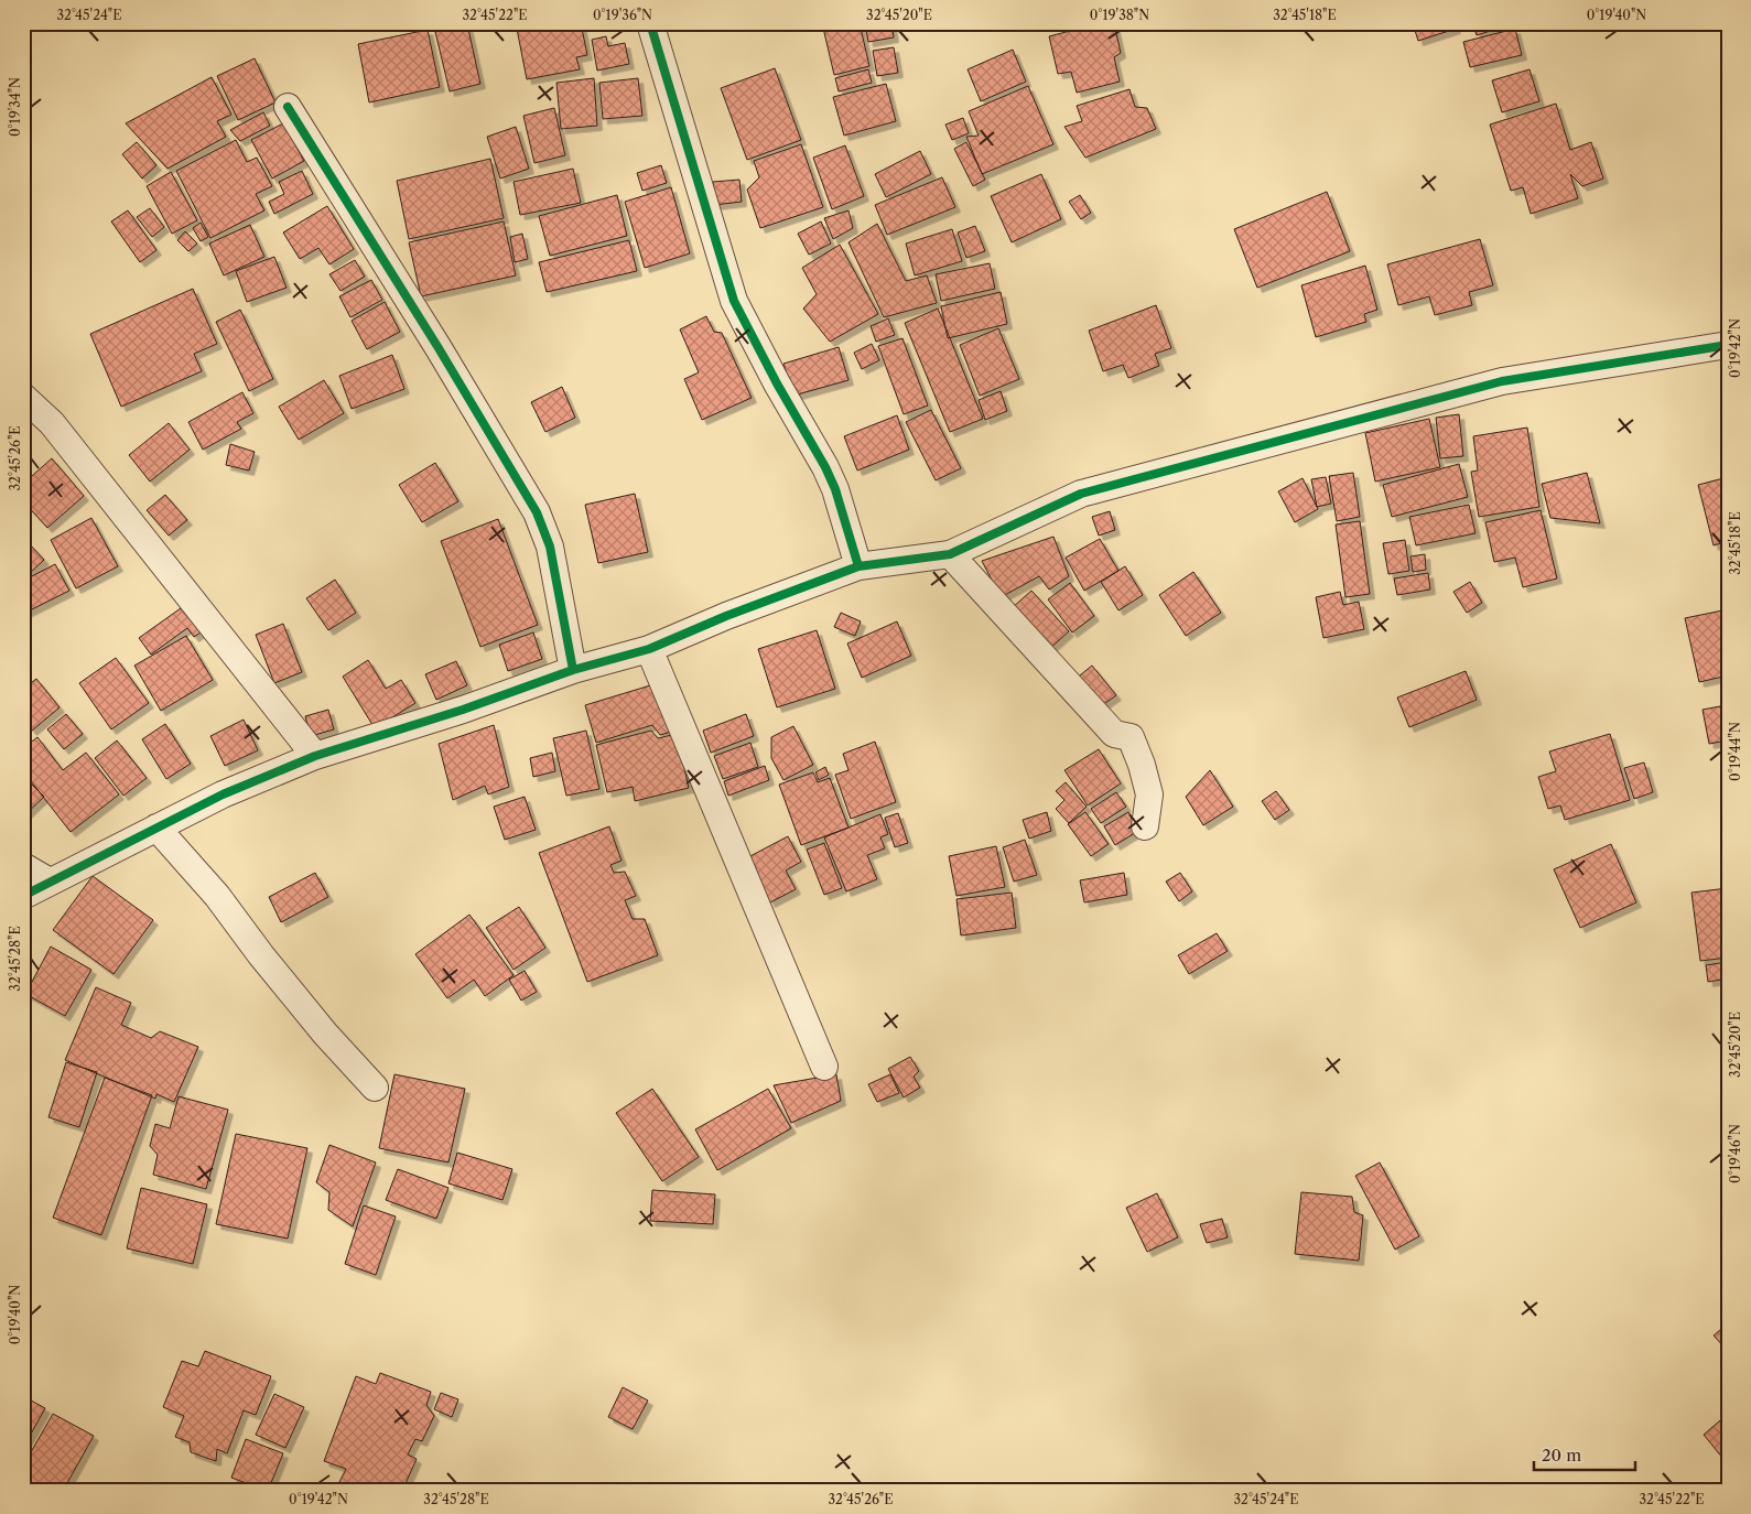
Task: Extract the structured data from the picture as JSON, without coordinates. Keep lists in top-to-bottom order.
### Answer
{
  "scale_bar": "20 m",
  "coordinates": [
    "32°45'24\"E",
    "32°45'22\"E",
    "0°19'36\"N",
    "32°45'20\"E",
    "0°19'38\"N",
    "32°45'18\"E",
    "0°19'40\"N",
    "0°19'34\"N",
    "0°19'42\"N",
    "32°45'26\"E",
    "0°19'44\"N",
    "32°45'28\"E",
    "0°19'46\"N"
  ]
}
